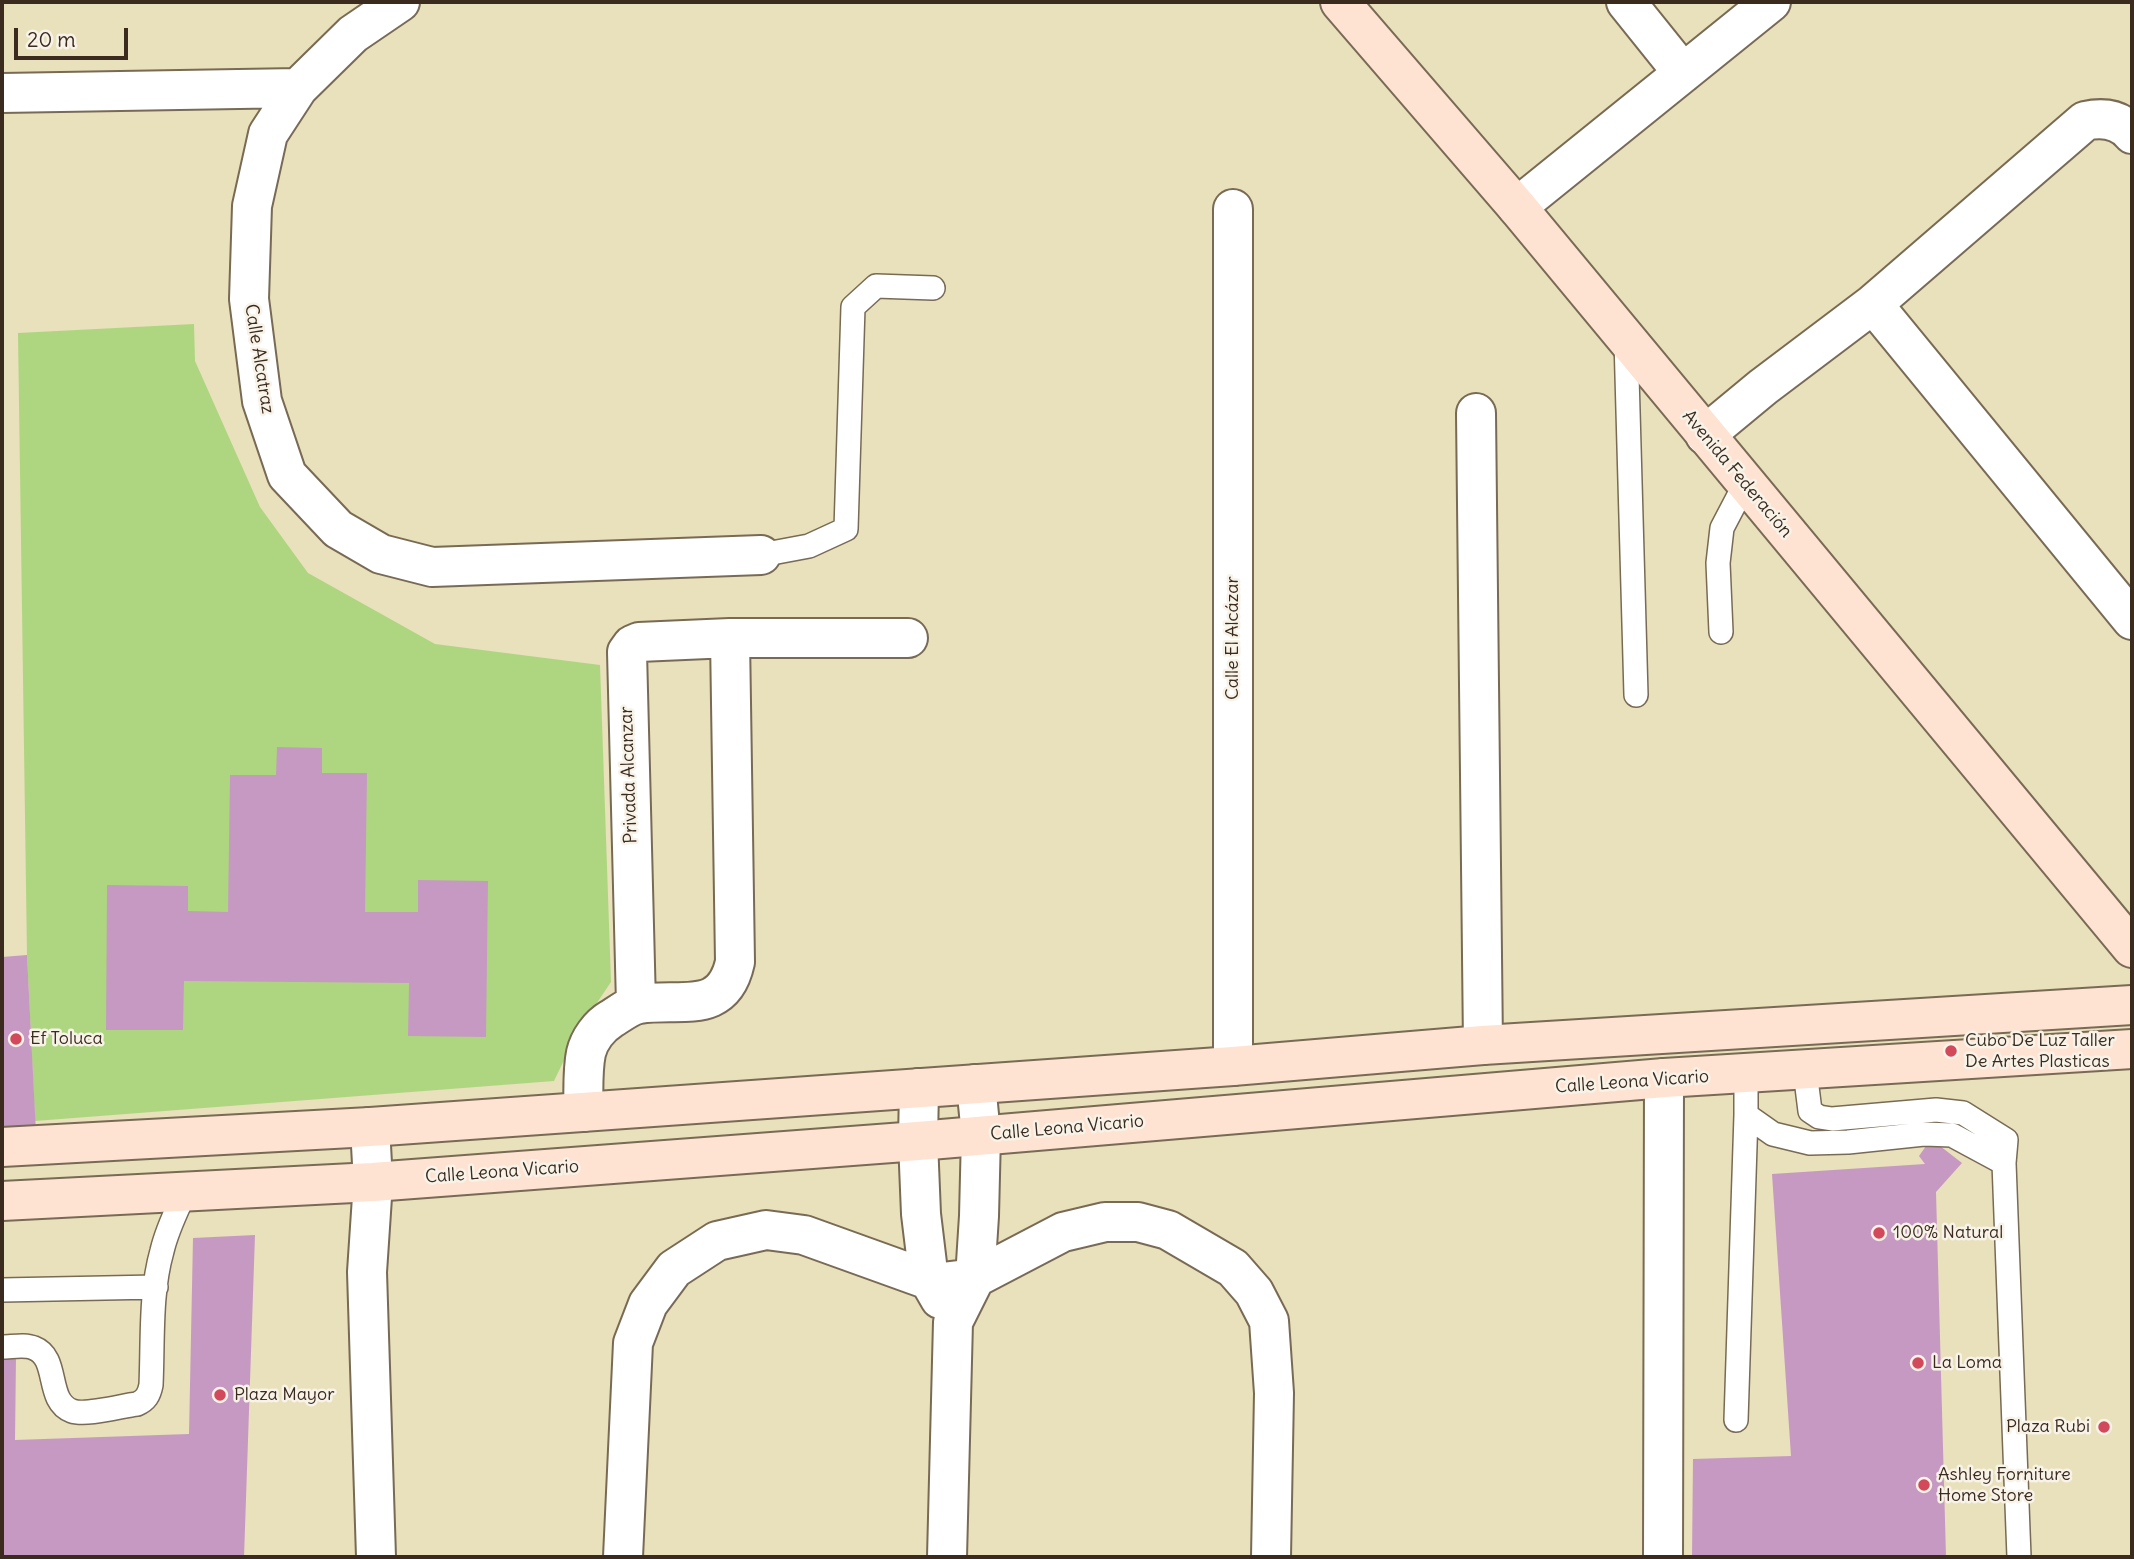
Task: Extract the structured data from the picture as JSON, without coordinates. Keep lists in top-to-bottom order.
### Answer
{
  "streets": {
    "main road": ["Avenida Federación", "Calle Leona Vicario"],
    "street": ["Calle Alcatraz", "Calle El Alcázar", "Privada Alcanzar"]
  },
  "places": [
    "Ef Toluca",
    "Cubo De Luz Taller De Artes Plasticas",
    "100% Natural",
    "La Loma",
    "Plaza Mayor",
    "Plaza Rubi",
    "Ashley Forniture Home Store"
  ],
  "scale_bar": "20 m"
}
